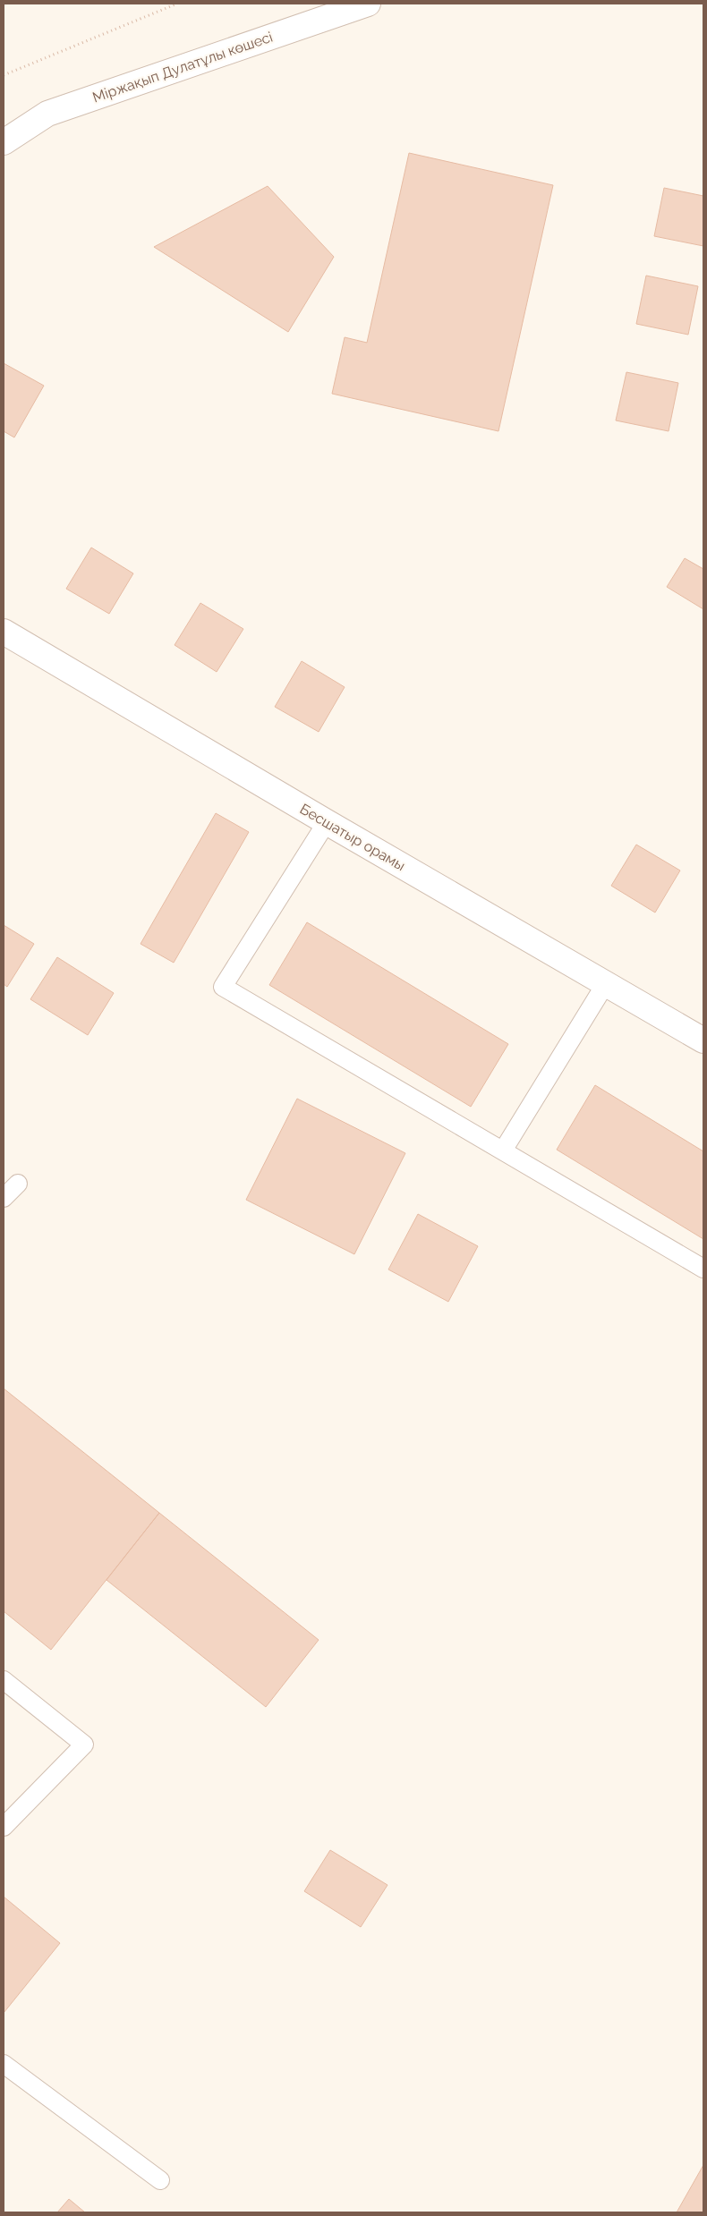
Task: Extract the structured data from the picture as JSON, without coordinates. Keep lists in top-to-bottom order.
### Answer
{
  "streets": {
    "street": ["Міржақып Дулатұлы көшесі", "Бесшатыр орамы"]
  }
}
